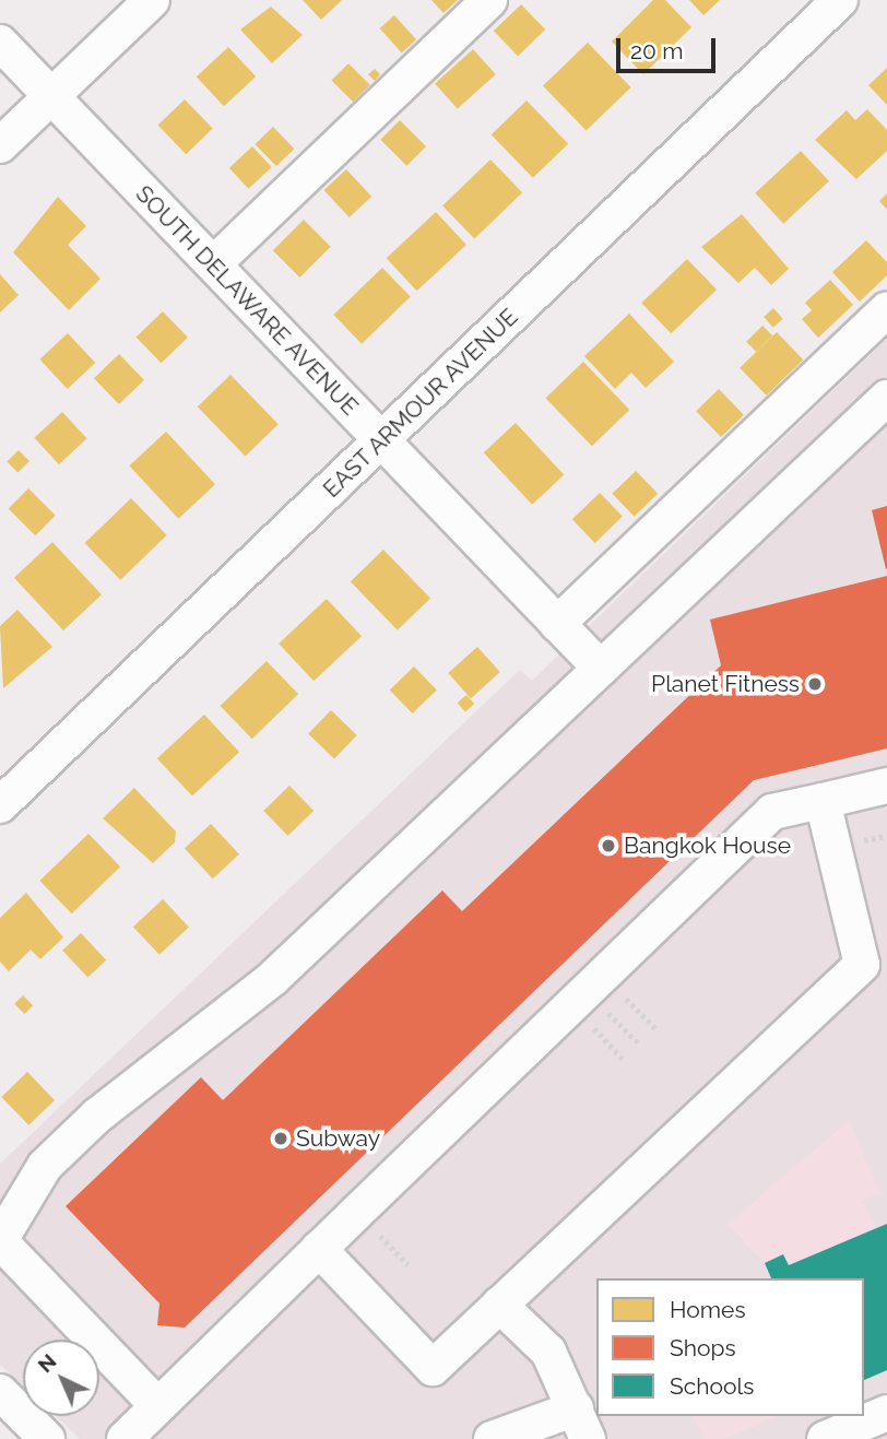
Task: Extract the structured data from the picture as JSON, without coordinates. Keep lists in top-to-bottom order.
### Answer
{
  "streets": {
    "street": ["SOUTH DELAWARE AVENUE", "EAST ARMOUR AVENUE"]
  },
  "crossings": [
    ["SOUTH DELAWARE AVENUE", "EAST ARMOUR AVENUE"]
  ],
  "places": ["Planet Fitness", "Bangkok House", "Subway"],
  "legend": ["Homes", "Shops", "Schools"],
  "scale_bar": "20 m",
  "north": "top left"
}
